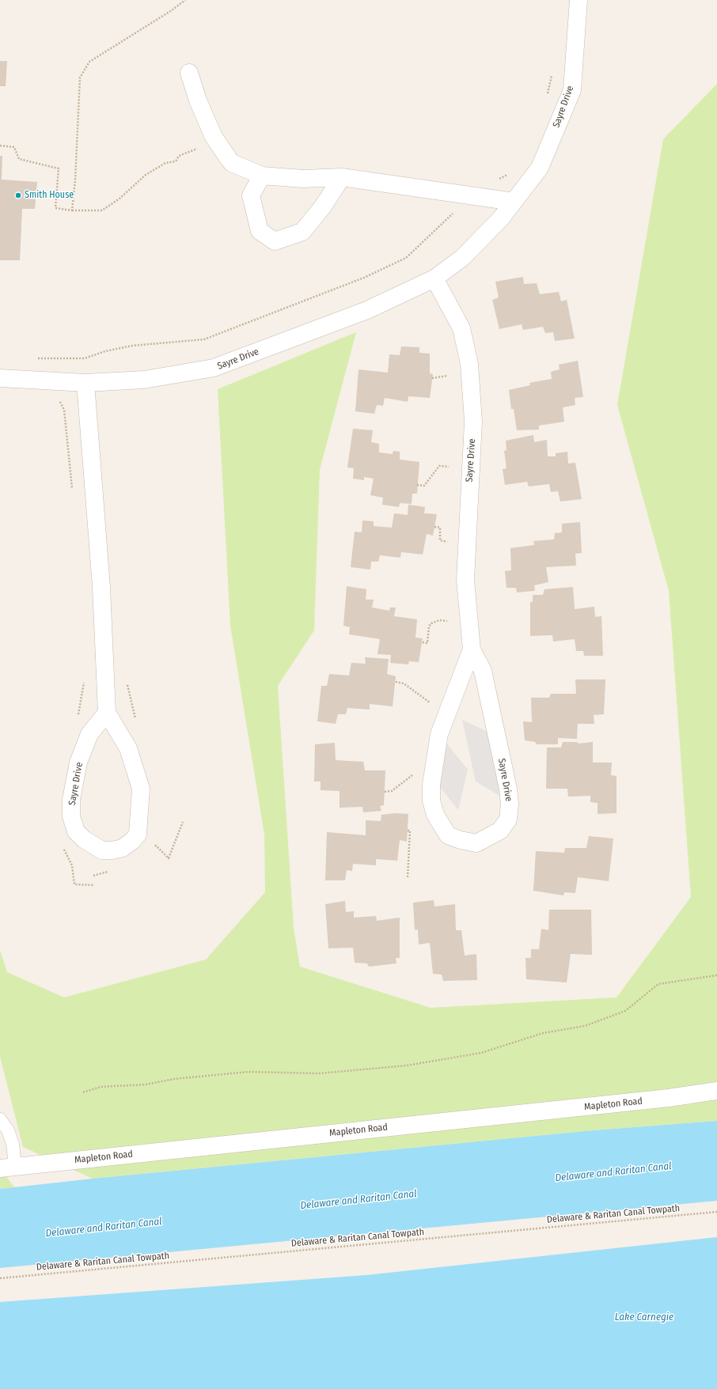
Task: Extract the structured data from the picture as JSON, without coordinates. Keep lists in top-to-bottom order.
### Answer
{
  "streets": {
    "street": ["Sayre Drive", "Mapleton Road"],
    "path": ["Delaware & Raritan Canal Towpath"]
  },
  "water": ["Delaware and Raritan Canal", "Lake Carnegie"],
  "places": ["Smith House"]
}
